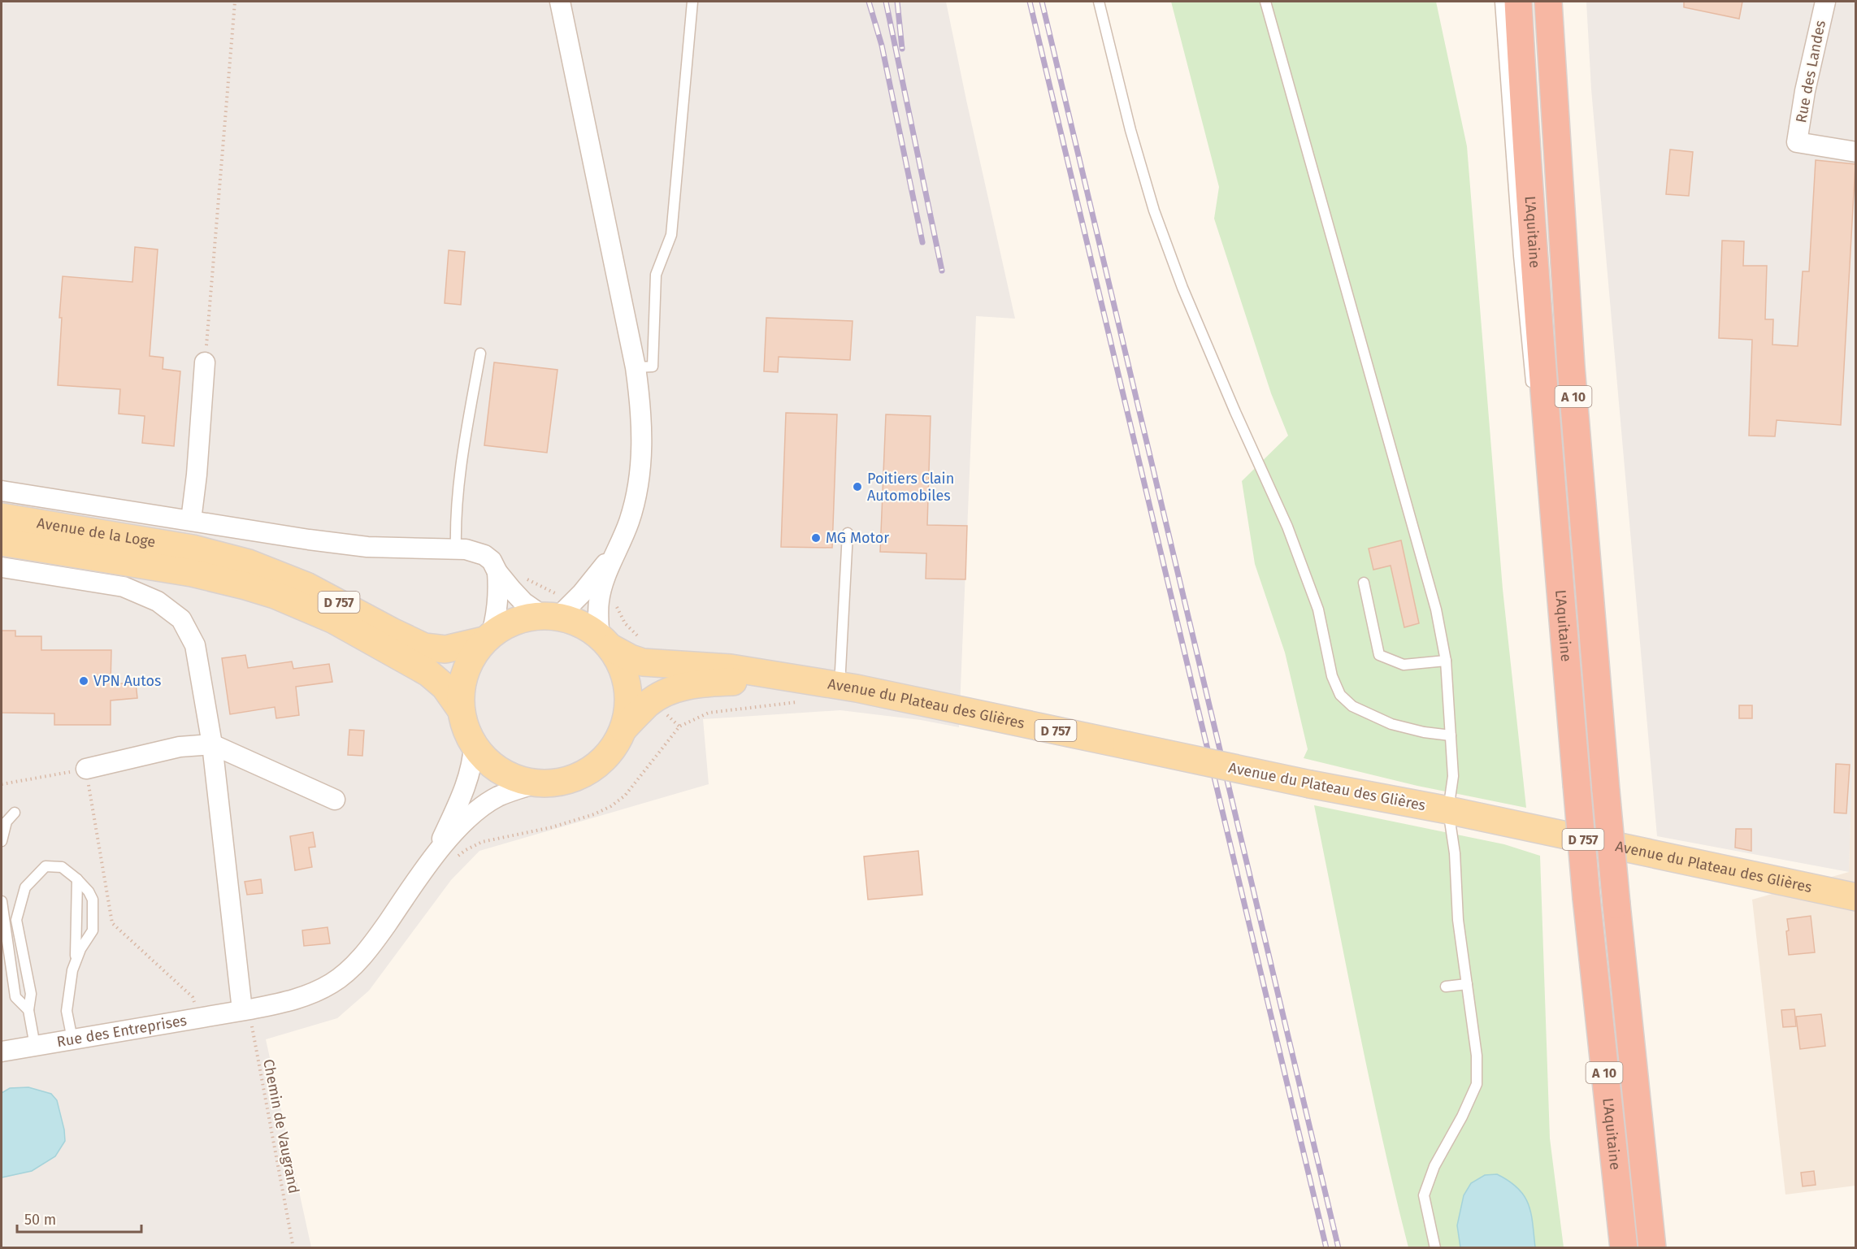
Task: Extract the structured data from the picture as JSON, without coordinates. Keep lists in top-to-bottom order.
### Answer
{
  "streets": {
    "highway": ["L'Aquitaine", "A 10"],
    "main road": ["Avenue de la Loge", "D 757", "Avenue du Plateau des Glières"],
    "street": ["Rue des Landes", "Rue des Entreprises"],
    "path": ["Chemin de Vaugrand"]
  },
  "crossings": [
    ["Avenue de la Loge", "D 757"],
    ["D 757", "Avenue du Plateau des Glières"],
    ["Rue des Entreprises", "Chemin de Vaugrand"]
  ],
  "places": ["Poitiers Clain Automobiles", "MG Motor", "VPN Autos"],
  "scale_bar": "50 m"
}
